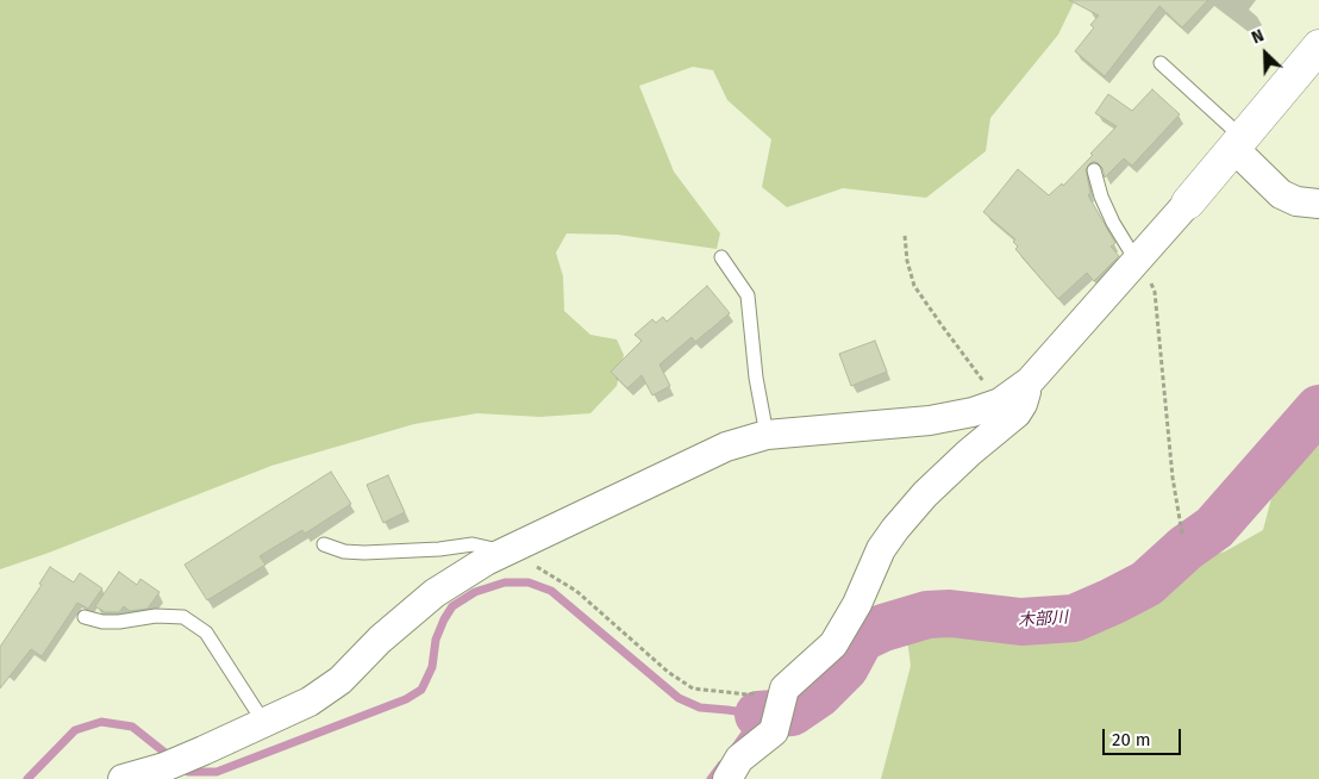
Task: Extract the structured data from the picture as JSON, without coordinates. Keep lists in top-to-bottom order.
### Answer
{
  "water": ["木部川"],
  "scale_bar": "20 m",
  "north": "top left"
}
